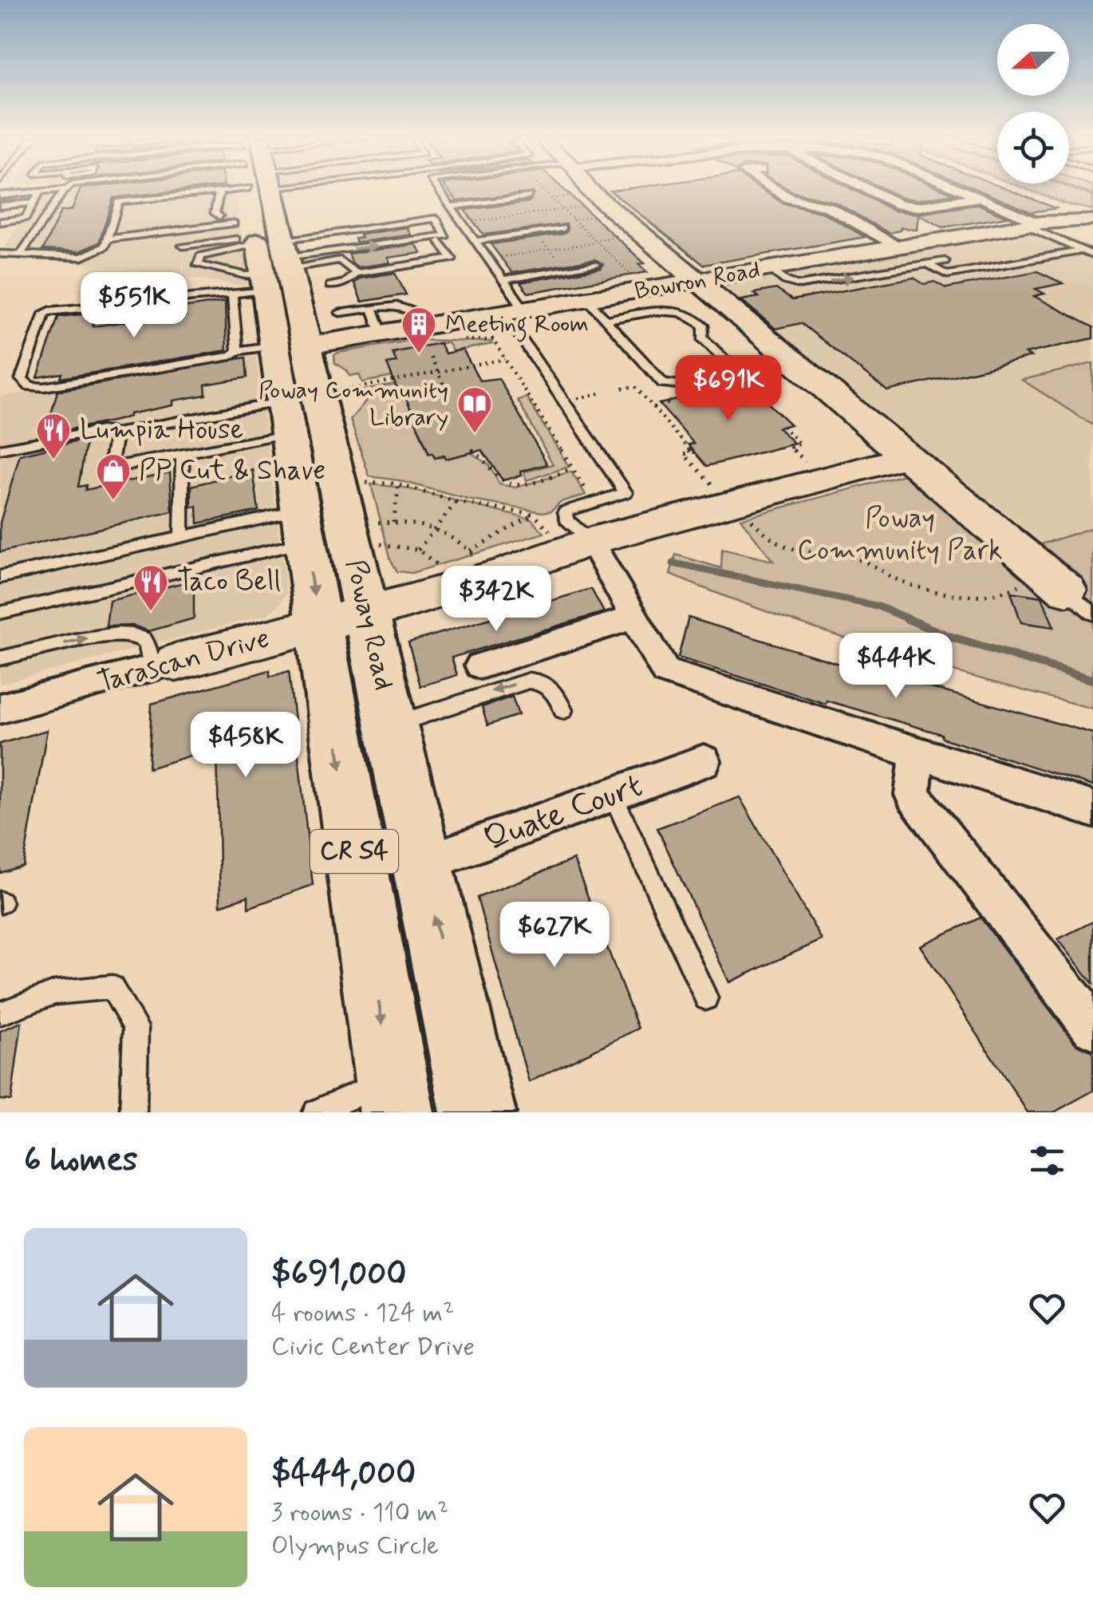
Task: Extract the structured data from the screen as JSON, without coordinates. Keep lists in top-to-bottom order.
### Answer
{
  "streets": {
    "main road": ["Poway Road", "CR S4"],
    "street": ["Bowron Road", "Tarascan Drive", "Quate Court"]
  },
  "crossings": [
    ["Bowron Road", "Poway Road"],
    ["Poway Road", "Tarascan Drive"],
    ["Poway Road", "Quate Court"]
  ],
  "parks": ["Poway Community Park"],
  "places": {
    "building": ["Meeting Room"],
    "library": ["Poway Community Library"],
    "restaurant": ["Lumpia House", "Taco Bell"],
    "shop": ["PP Cut & Shave"]
  },
  "north": "left",
  "page": {
    "price": [
      "$551K",
      "$691K",
      "$342K",
      "$444K",
      "$458K",
      "$627K"
    ],
    "heading": "6 homes",
    "list": [
      {
        "name": "$691,000",
        "note": "4 rooms · 124 m² · Civic Center Drive"
      },
      {
        "name": "$444,000",
        "note": "3 rooms · 110 m² · Olympus Circle"
      }
    ]
  }
}
